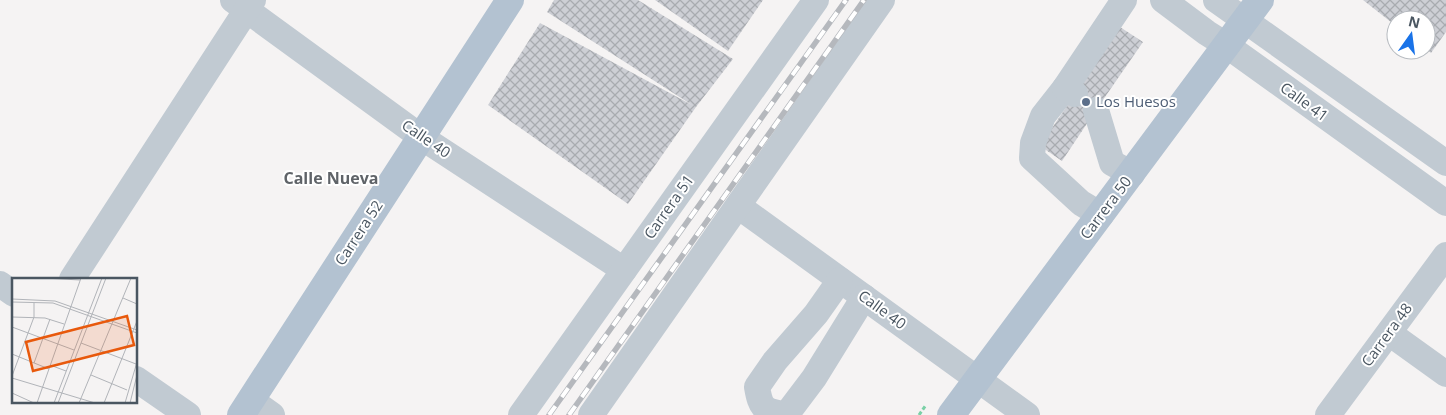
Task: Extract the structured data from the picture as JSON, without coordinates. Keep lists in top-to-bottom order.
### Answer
{
  "streets": {
    "main road": ["Carrera 50", "Carrera 52"],
    "street": [
      "Calle 41",
      "Calle 40",
      "Carrera 51",
      "Carrera 48"
    ]
  },
  "crossings": [
    ["Calle 41", "Carrera 50"],
    ["Calle 40", "Carrera 51"],
    ["Calle 40", "Carrera 50"],
    ["Calle 40", "Carrera 52"]
  ],
  "districts": ["Calle Nueva"],
  "places": ["Los Huesos"],
  "north": "top"
}
